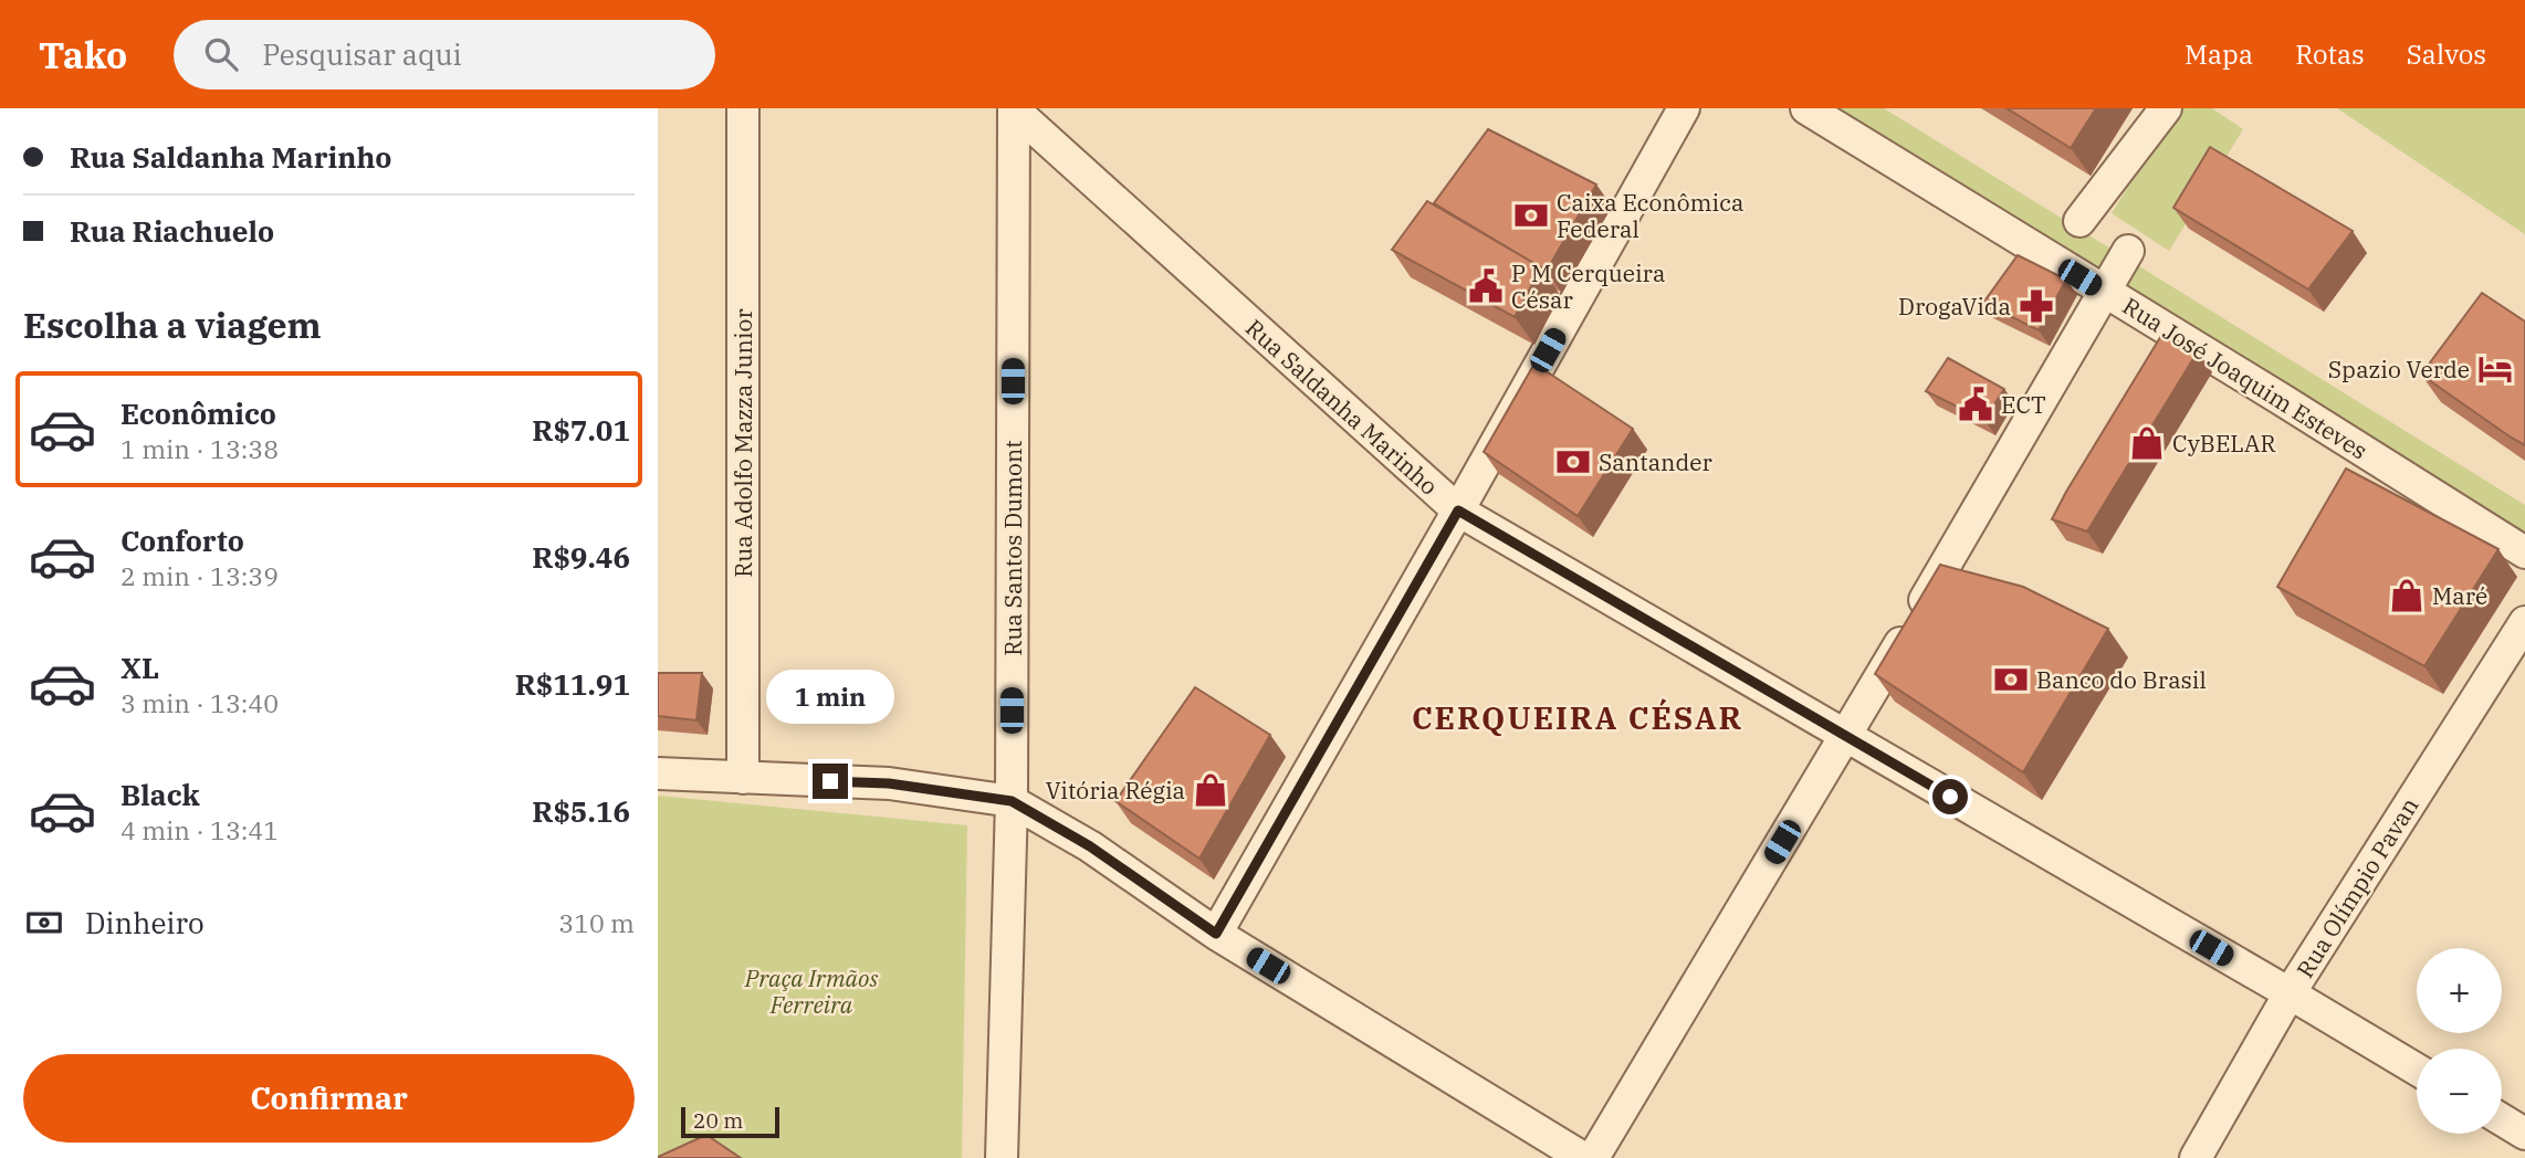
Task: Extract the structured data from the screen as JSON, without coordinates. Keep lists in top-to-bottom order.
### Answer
{
  "streets": {
    "street": [
      "Rua José Joaquim Esteves",
      "Rua Saldanha Marinho",
      "Rua Adolfo Mazza Junior",
      "Rua Santos Dumont",
      "Rua Olímpio Pavan"
    ]
  },
  "crossings": [
    ["Rua Saldanha Marinho", "Rua Santos Dumont"],
    ["Rua Saldanha Marinho", "Rua Olímpio Pavan"]
  ],
  "districts": ["CERQUEIRA CÉSAR"],
  "parks": ["Praça Irmãos Ferreira"],
  "places": {
    "bank": ["Caixa Econômica Federal", "Santander", "Banco do Brasil"],
    "public building": ["P M Cerqueira César", "ECT"],
    "pharmacy": ["DrogaVida"],
    "hotel": ["Spazio Verde"],
    "shop": ["CyBELAR", "Maré", "Vitória Régia"]
  },
  "scale_bar": "20 m",
  "page": {
    "header": "Tako",
    "search": "Pesquisar aqui",
    "nav": ["Mapa", "Rotas", "Salvos"],
    "banner": ["Rua Saldanha Marinho", "Rua Riachuelo"],
    "heading": "Escolha a viagem",
    "list": [
      {
        "name": "Econômico",
        "note": "1 min · 13:38",
        "value": "R$7.01"
      },
      {
        "name": "Conforto",
        "note": "2 min · 13:39",
        "value": "R$9.46"
      },
      {
        "name": "XL",
        "note": "3 min · 13:40",
        "value": "R$11.91"
      },
      {
        "name": "Black",
        "note": "4 min · 13:41",
        "value": "R$5.16"
      }
    ],
    "bubble": "1 min",
    "pay": ["Dinheiro", "310 m"],
    "map_buttons": ["+", "−"],
    "buttons": "Confirmar",
    "scale": "20 m"
  }
}
